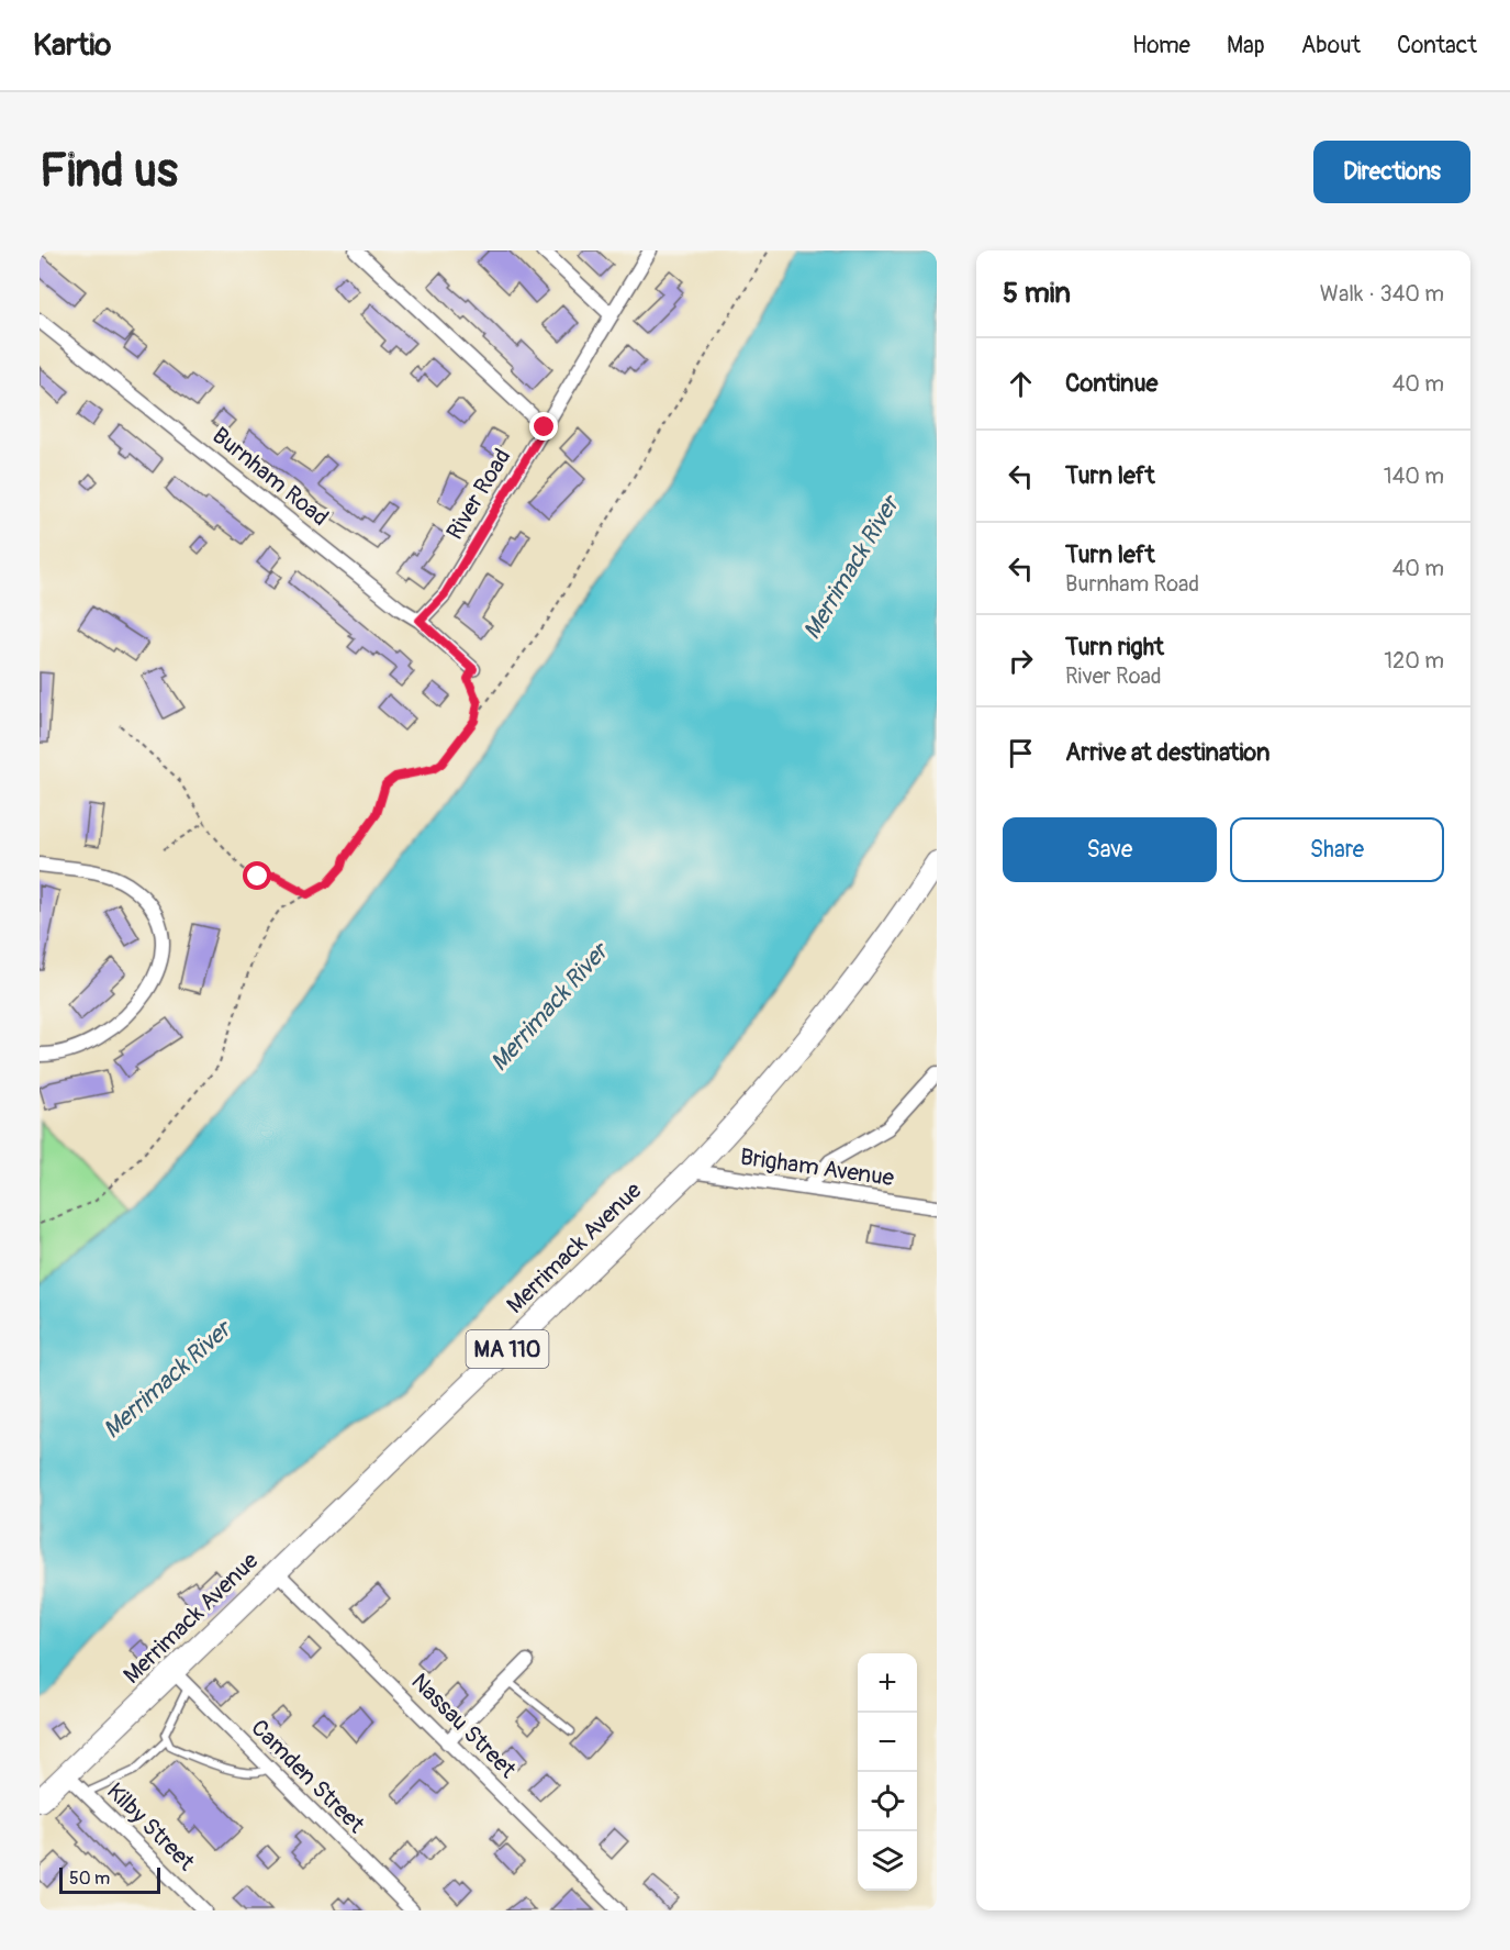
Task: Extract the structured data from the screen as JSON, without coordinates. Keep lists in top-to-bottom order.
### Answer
{
  "streets": {
    "main road": ["Merrimack Avenue", "MA 110"],
    "street": [
      "Burnham Road",
      "River Road",
      "Brigham Avenue",
      "Nassau Street",
      "Camden Street",
      "Kilby Street"
    ]
  },
  "crossings": [
    ["Burnham Road", "River Road"],
    ["Brigham Avenue", "Merrimack Avenue"],
    ["Merrimack Avenue", "Nassau Street"],
    ["Merrimack Avenue", "Camden Street"],
    ["Merrimack Avenue", "Kilby Street"]
  ],
  "water": ["Merrimack River"],
  "scale_bar": "50 m",
  "page": {
    "header": "Kartio",
    "nav": [
      "Home",
      "Map",
      "About",
      "Contact"
    ],
    "buttons": [
      "Directions",
      ["Save", "Share"]
    ],
    "title": "Find us",
    "heading": ["5 min", "Walk · 340 m"],
    "list": [
      ["Continue", "40 m"],
      ["Turn left", "140 m"],
      ["Turn left", "Burnham Road", "40 m"],
      ["Turn right", "River Road", "120 m"],
      "Arrive at destination"
    ],
    "map_buttons": ["+", "−"],
    "scale": "50 m"
  }
}
